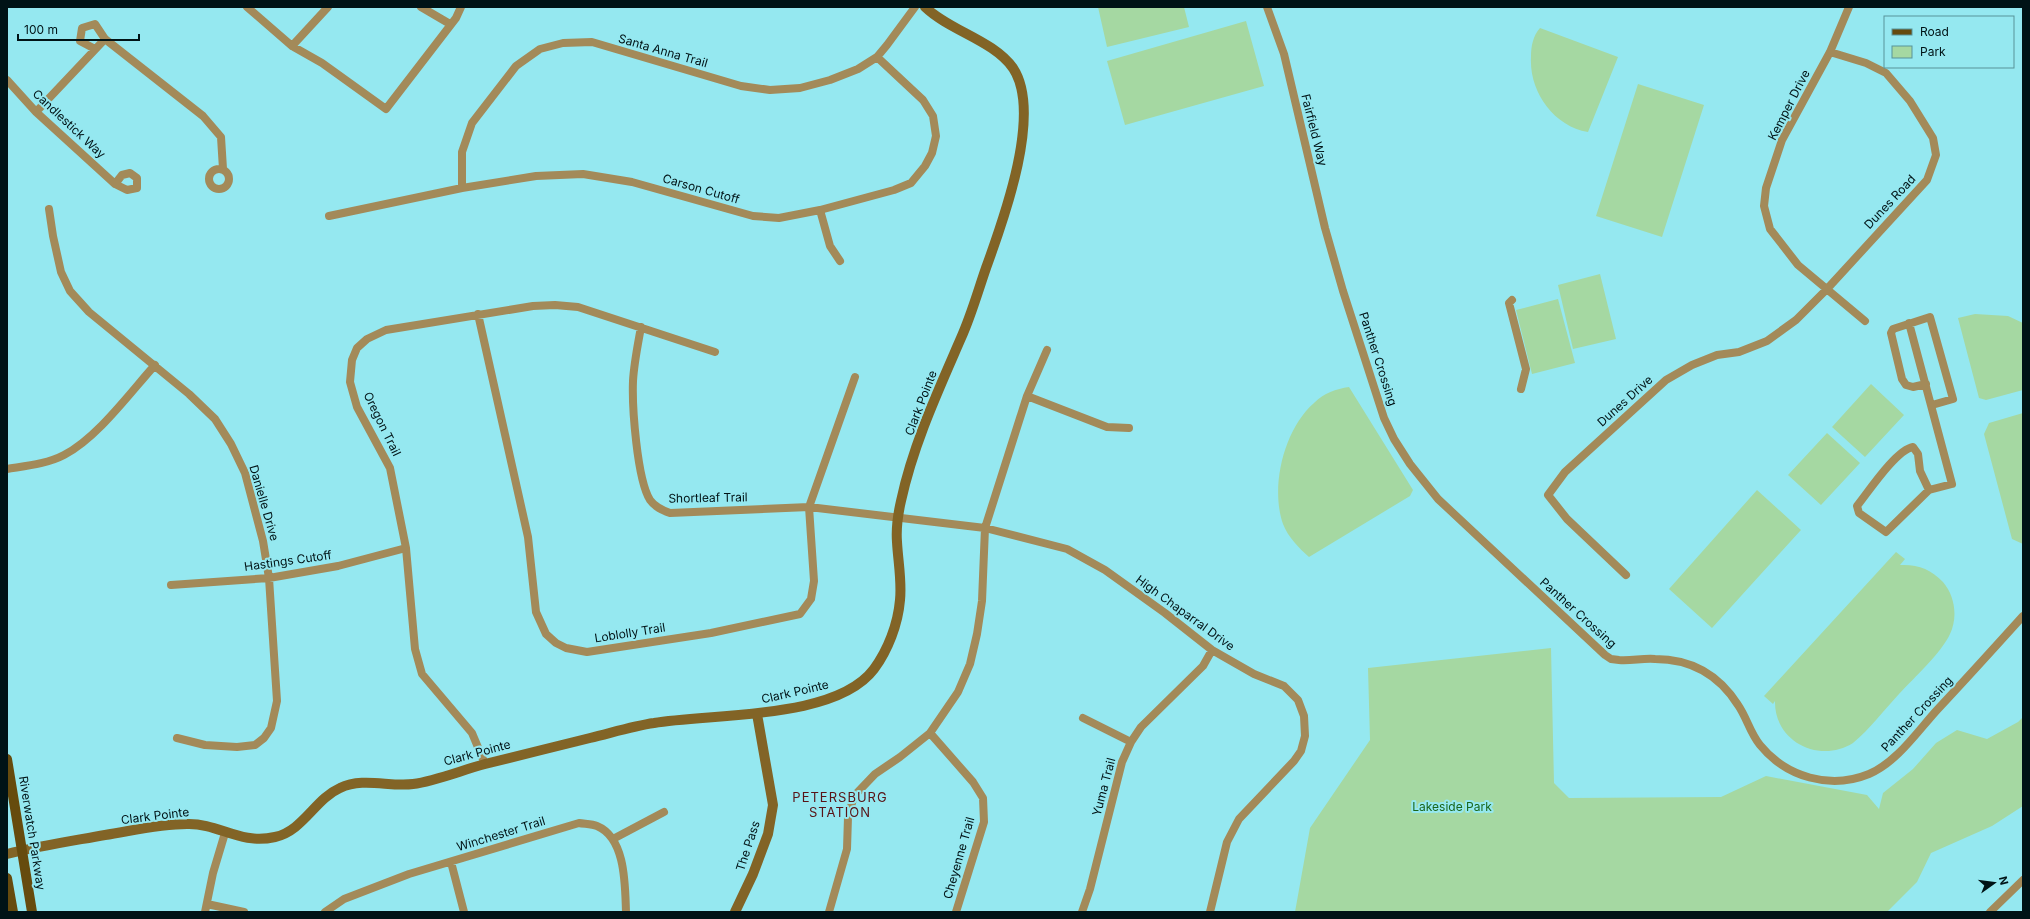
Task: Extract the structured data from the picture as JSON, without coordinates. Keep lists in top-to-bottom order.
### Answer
{
  "streets": {
    "main road": ["Riverwatch Parkway"],
    "street": [
      "Santa Anna Trail",
      "Kemper Drive",
      "Candlestick Way",
      "Fairfield Way",
      "Carson Cutoff",
      "Dunes Road",
      "Panther Crossing",
      "Dunes Drive",
      "Clark Pointe",
      "Oregon Trail",
      "Shortleaf Trail",
      "Danielle Drive",
      "Hastings Cutoff",
      "High Chaparral Drive",
      "Loblolly Trail",
      "Yuma Trail",
      "Winchester Trail",
      "The Pass",
      "Cheyenne Trail"
    ]
  },
  "crossings": [
    ["Santa Anna Trail", "Carson Cutoff"],
    ["Kemper Drive", "Dunes Road"],
    ["Kemper Drive", "Dunes Drive"],
    ["Fairfield Way", "Panther Crossing"],
    ["Dunes Road", "Dunes Drive"],
    ["Clark Pointe", "Oregon Trail"],
    ["Clark Pointe", "Shortleaf Trail"],
    ["Clark Pointe", "High Chaparral Drive"],
    ["Clark Pointe", "Riverwatch Parkway"],
    ["Clark Pointe", "The Pass"],
    ["Oregon Trail", "Shortleaf Trail"],
    ["Oregon Trail", "Hastings Cutoff"],
    ["Oregon Trail", "Loblolly Trail"],
    ["Shortleaf Trail", "High Chaparral Drive"],
    ["Shortleaf Trail", "Loblolly Trail"],
    ["Danielle Drive", "Hastings Cutoff"],
    ["High Chaparral Drive", "Yuma Trail"]
  ],
  "districts": ["PETERSBURG STATION"],
  "parks": ["Lakeside Park"],
  "legend": ["Road", "Park"],
  "scale_bar": "100 m",
  "north": "right"
}
